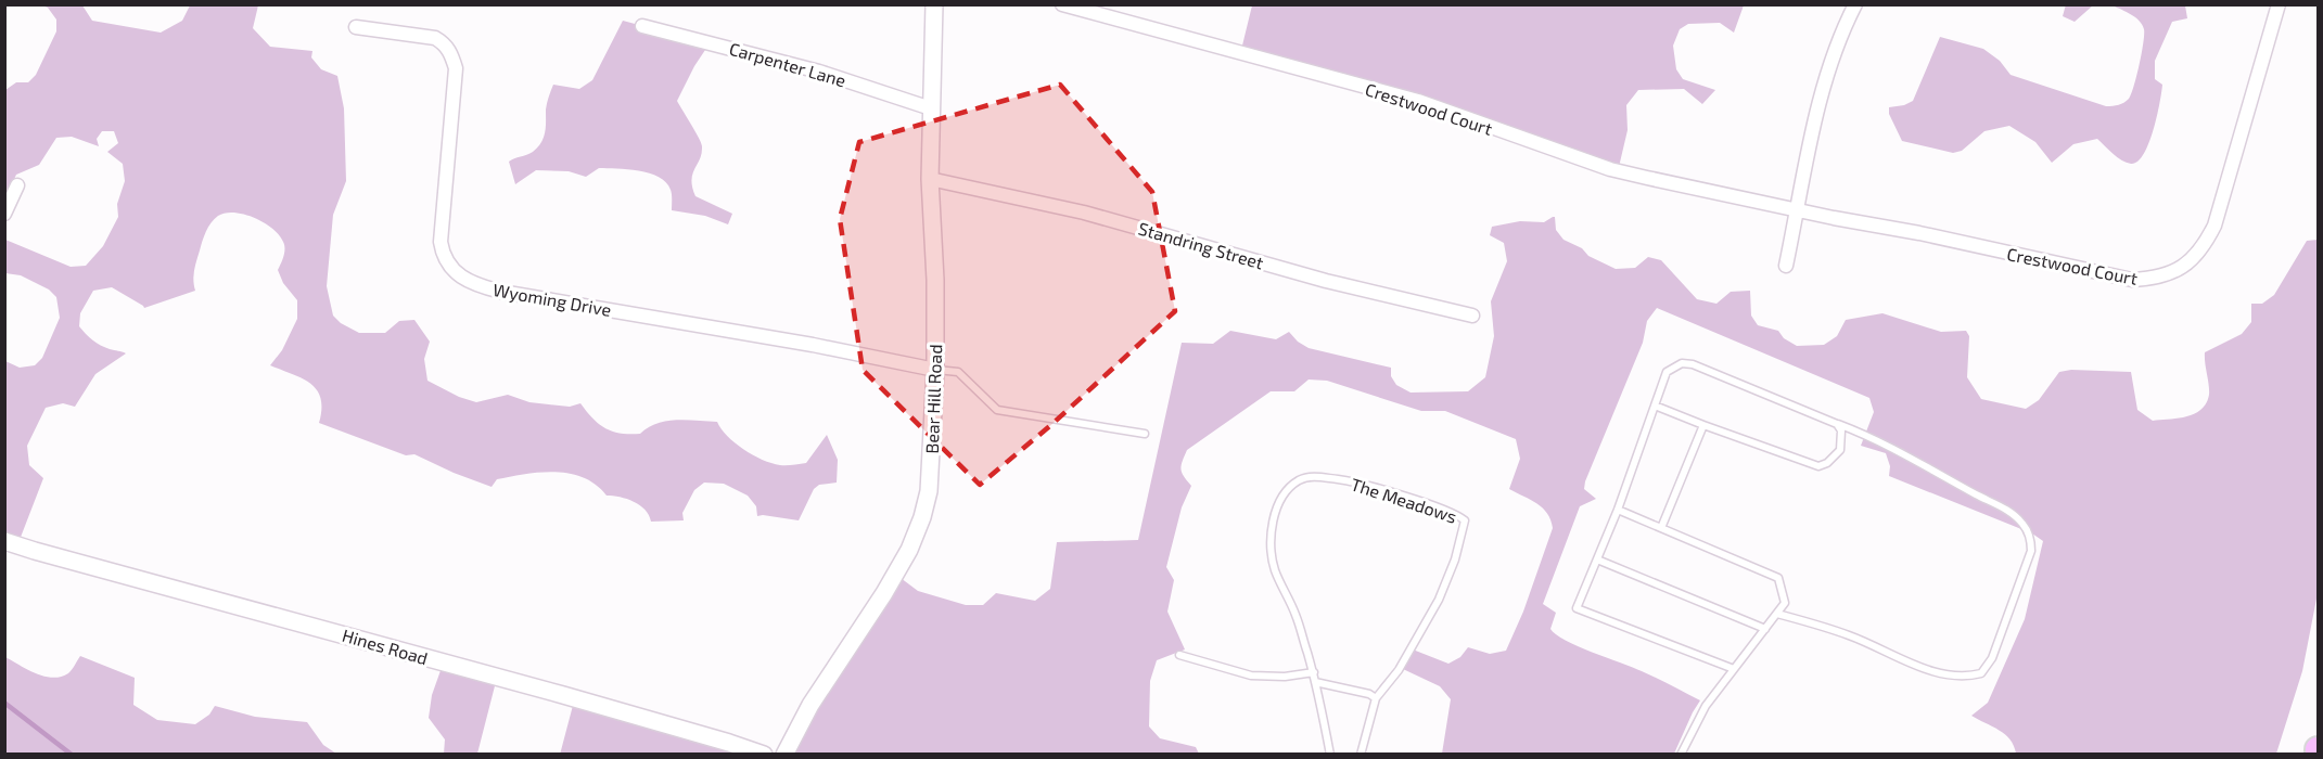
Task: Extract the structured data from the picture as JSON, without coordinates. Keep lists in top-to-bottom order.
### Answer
{
  "streets": {
    "street": [
      "Carpenter Lane",
      "Crestwood Court",
      "Standring Street",
      "Wyoming Drive",
      "Bear Hill Road",
      "Hines Road"
    ],
    "lane": ["The Meadows"]
  },
  "crossings": [
    ["Carpenter Lane", "Bear Hill Road"],
    ["Standring Street", "Bear Hill Road"],
    ["Wyoming Drive", "Bear Hill Road"]
  ]
}
